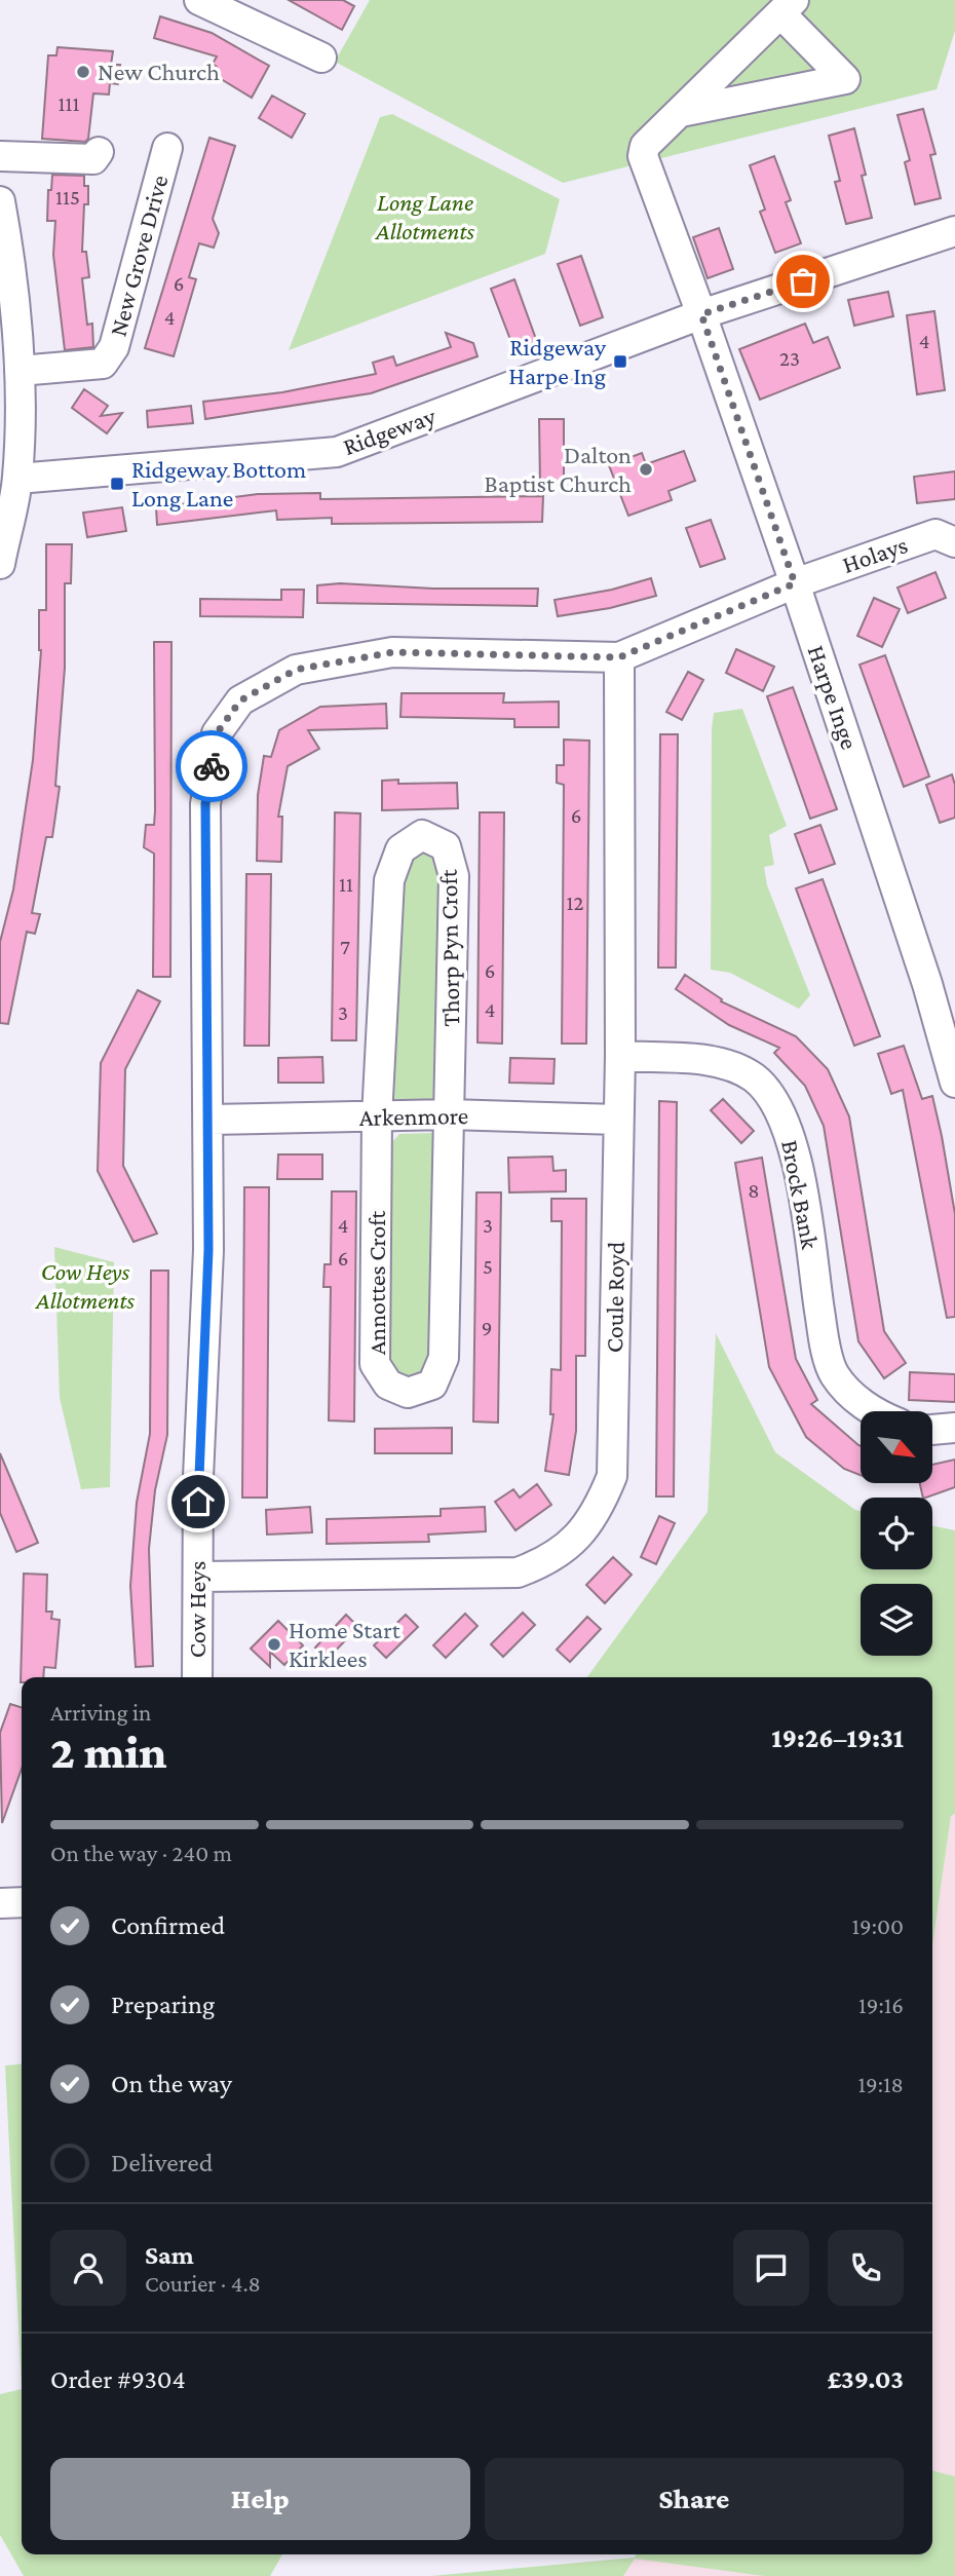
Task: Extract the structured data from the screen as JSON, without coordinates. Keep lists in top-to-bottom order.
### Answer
{
  "streets": {
    "street": [
      "New Grove Drive",
      "Ridgeway",
      "Holays",
      "Harpe Inge",
      "Thorp Pyn Croft",
      "Arkenmore",
      "Brock Bank",
      "Annottes Croft",
      "Coule Royd",
      "Cow Heys"
    ]
  },
  "crossings": [
    ["Ridgeway", "Harpe Inge"],
    ["Holays", "Harpe Inge"],
    ["Holays", "Cow Heys"],
    ["Harpe Inge", "Cow Heys"],
    ["Thorp Pyn Croft", "Arkenmore"],
    ["Thorp Pyn Croft", "Annottes Croft"],
    ["Arkenmore", "Annottes Croft"],
    ["Arkenmore", "Coule Royd"],
    ["Arkenmore", "Cow Heys"],
    ["Brock Bank", "Coule Royd"],
    ["Coule Royd", "Cow Heys"]
  ],
  "parks": ["Long Lane Allotments", "Cow Heys Allotments"],
  "places": {
    "other": ["New Church", "Dalton Baptist Church", "Home Start Kirklees"],
    "transit": ["Ridgeway Harpe Ing", "Ridgeway Bottom Long Lane"]
  },
  "house_numbers": [
    "111",
    "115",
    "6",
    "4",
    "4",
    "23",
    "6",
    "11",
    "12",
    "7",
    "6",
    "4",
    "3",
    "8",
    "4",
    "3",
    "6",
    "5",
    "9"
  ],
  "north": "bottom right",
  "page": {
    "heading": ["2 min", "Arriving in", "19:26–19:31"],
    "panel": [
      "Sam",
      "Courier · 4.8",
      "Order #9304",
      "£39.03"
    ],
    "bar": "On the way · 240 m",
    "list": [
      ["Confirmed", "19:00"],
      ["Preparing", "19:16"],
      ["On the way", "19:18"],
      "Delivered"
    ],
    "buttons": ["Help", "Share"]
  }
}
